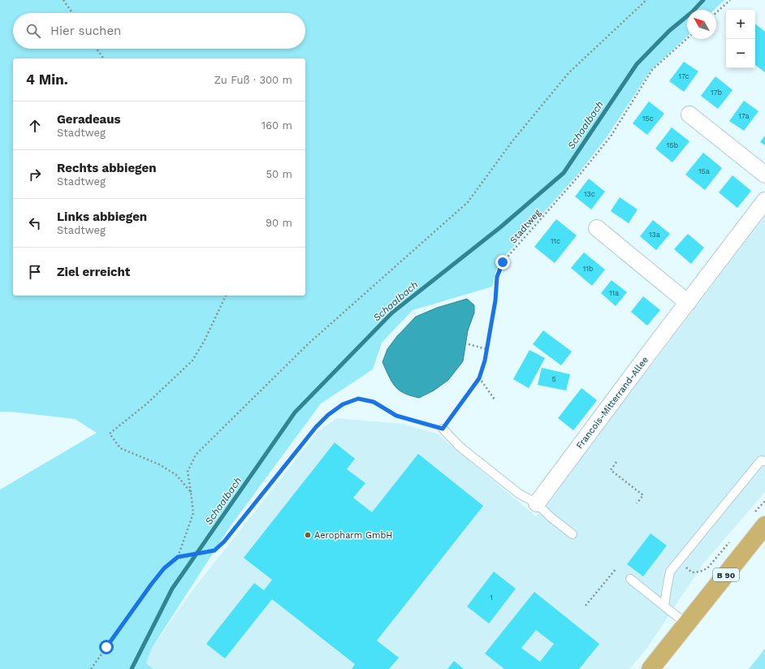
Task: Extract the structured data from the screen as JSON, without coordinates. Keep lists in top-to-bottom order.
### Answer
{
  "streets": {
    "main road": ["B 90"],
    "street": ["Francois-Mitterrand-Allee"],
    "path": ["Stadtweg"]
  },
  "water": ["Schaalbach"],
  "places": ["Aeropharm GmbH"],
  "house_numbers": [
    "17c",
    "17b",
    "17a",
    "15c",
    "15b",
    "15a",
    "13c",
    "13a",
    "11c",
    "11b",
    "11a",
    "5",
    "1"
  ],
  "north": "top left",
  "page": {
    "map_buttons": ["+", "−"],
    "search": "Hier suchen",
    "heading": ["4 Min.", "Zu Fuß · 300 m"],
    "list": [
      ["Geradeaus", "Stadtweg", "160 m"],
      ["Rechts abbiegen", "Stadtweg", "50 m"],
      ["Links abbiegen", "Stadtweg", "90 m"],
      "Ziel erreicht"
    ]
  }
}
